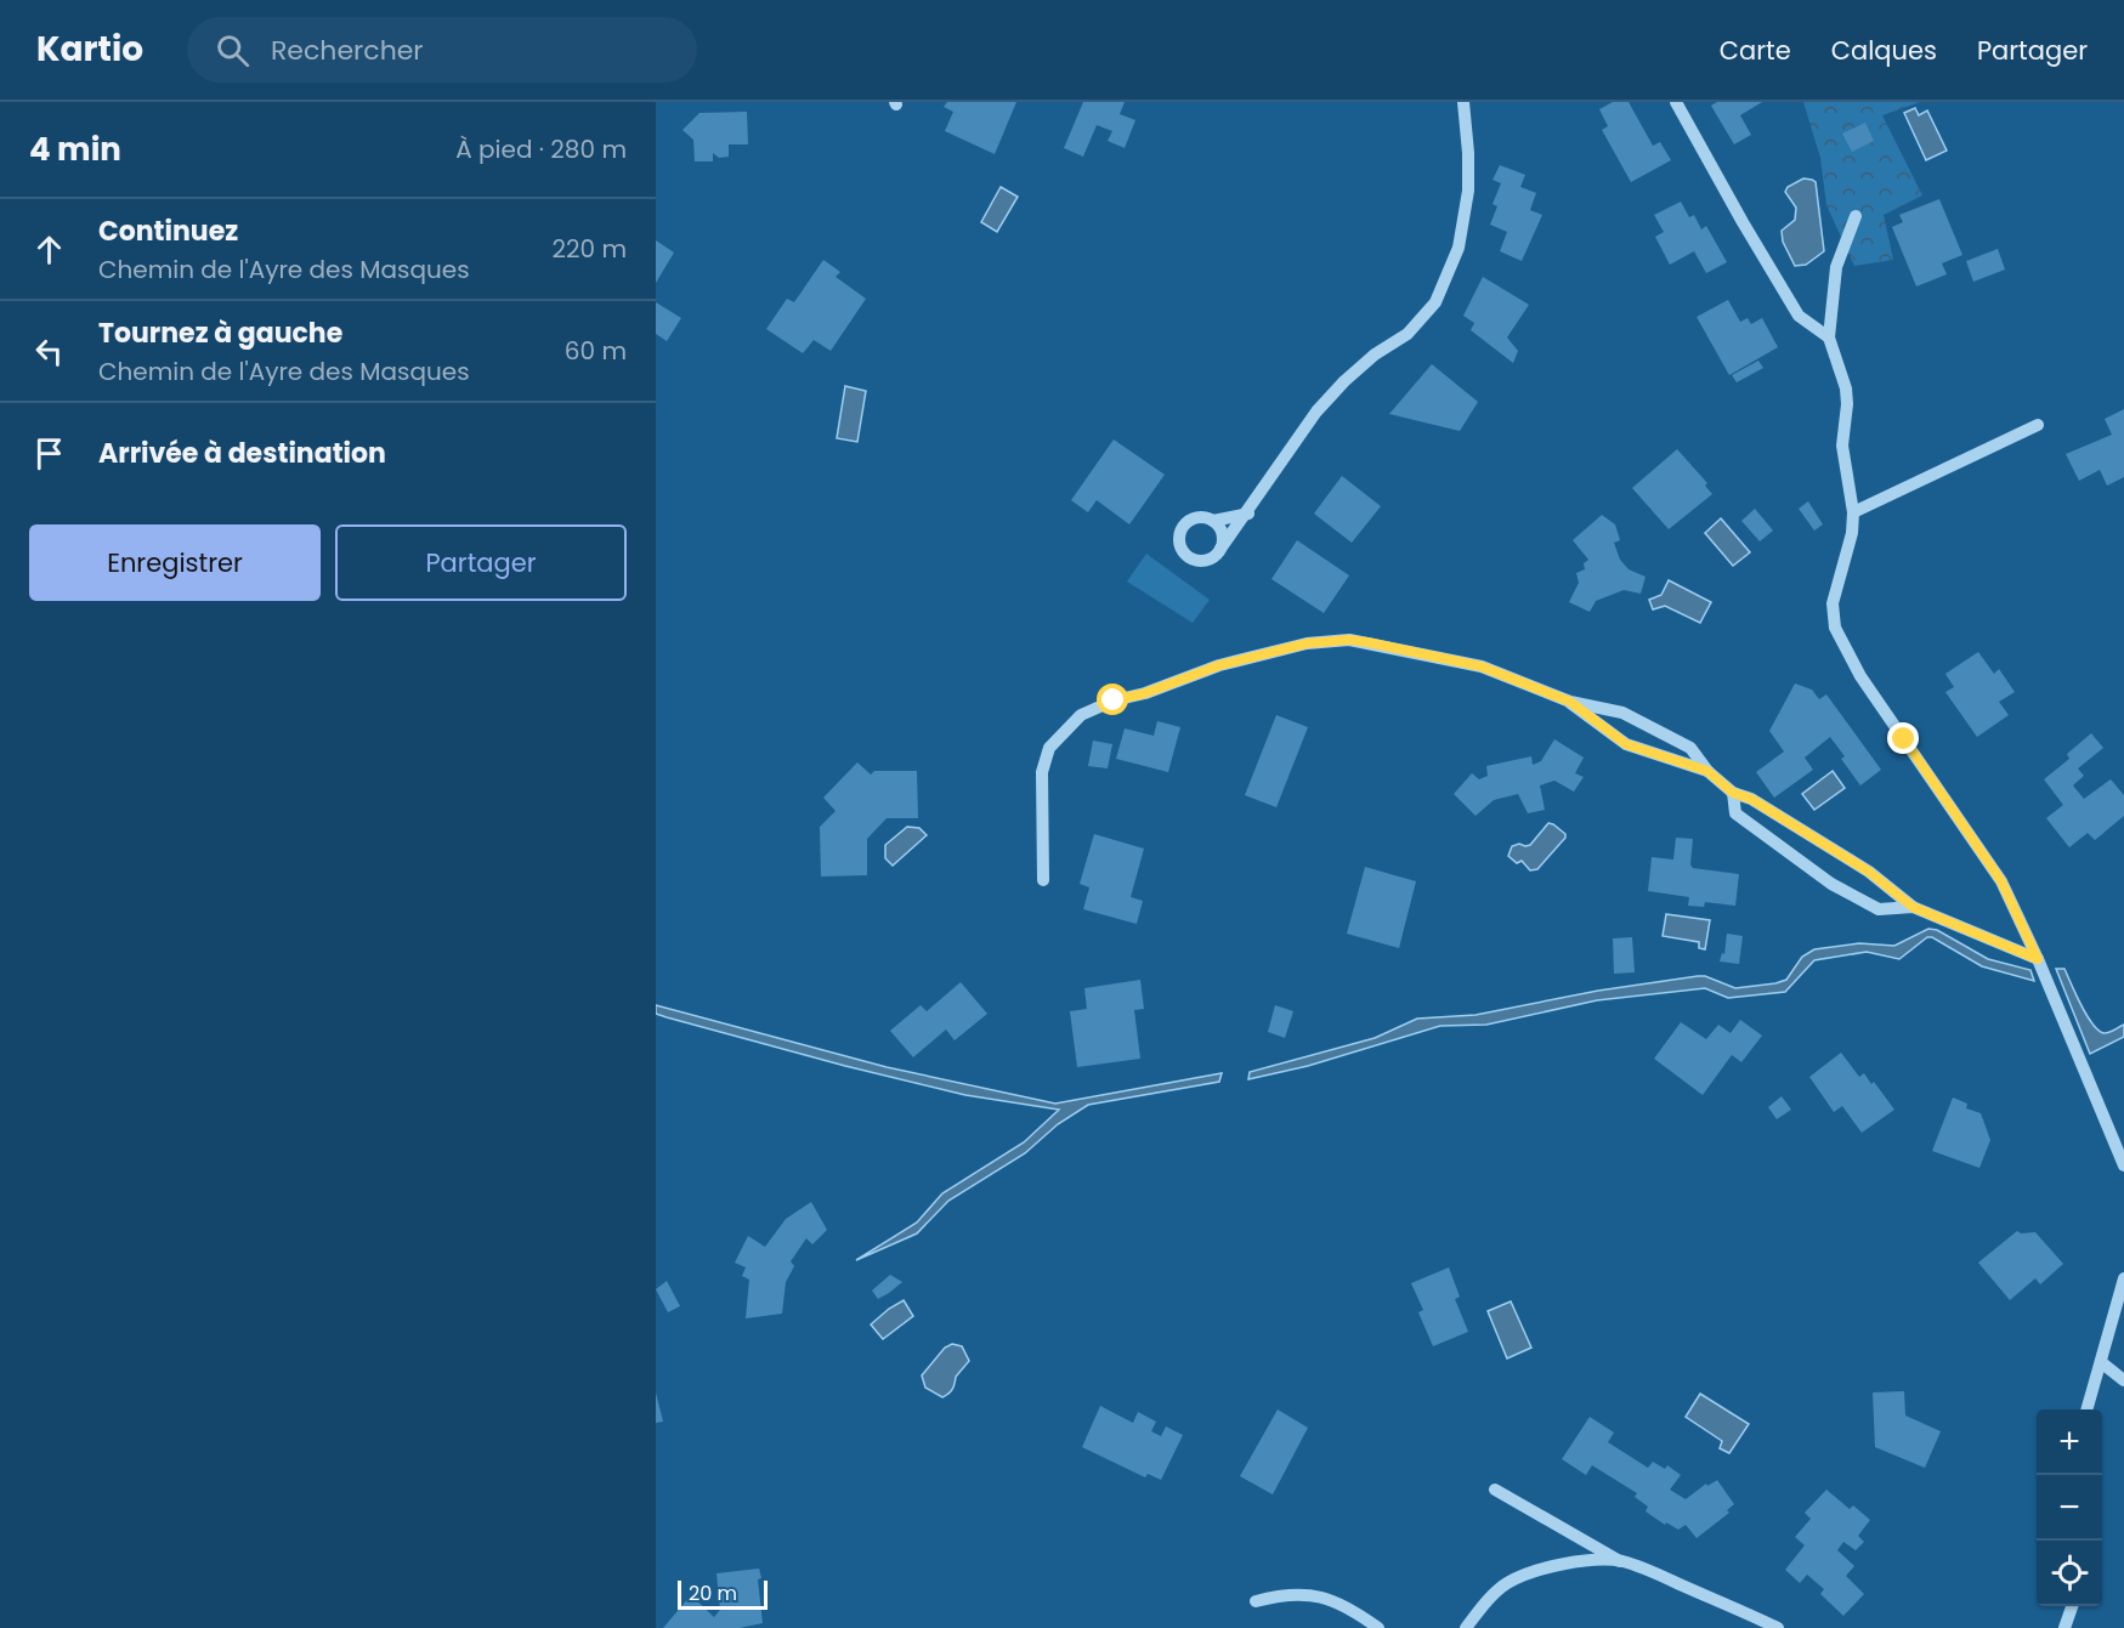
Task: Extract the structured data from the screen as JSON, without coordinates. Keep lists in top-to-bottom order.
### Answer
{
  "scale_bar": "20 m",
  "page": {
    "header": "Kartio",
    "search": "Rechercher",
    "nav": ["Carte", "Calques", "Partager"],
    "heading": ["4 min", "À pied · 280 m"],
    "list": [
      ["Continuez", "Chemin de l'Ayre des Masques", "220 m"],
      ["Tournez à gauche", "Chemin de l'Ayre des Masques", "60 m"],
      "Arrivée à destination"
    ],
    "buttons": ["Enregistrer", "Partager"],
    "map_buttons": ["+", "−"],
    "scale": "20 m"
  }
}
